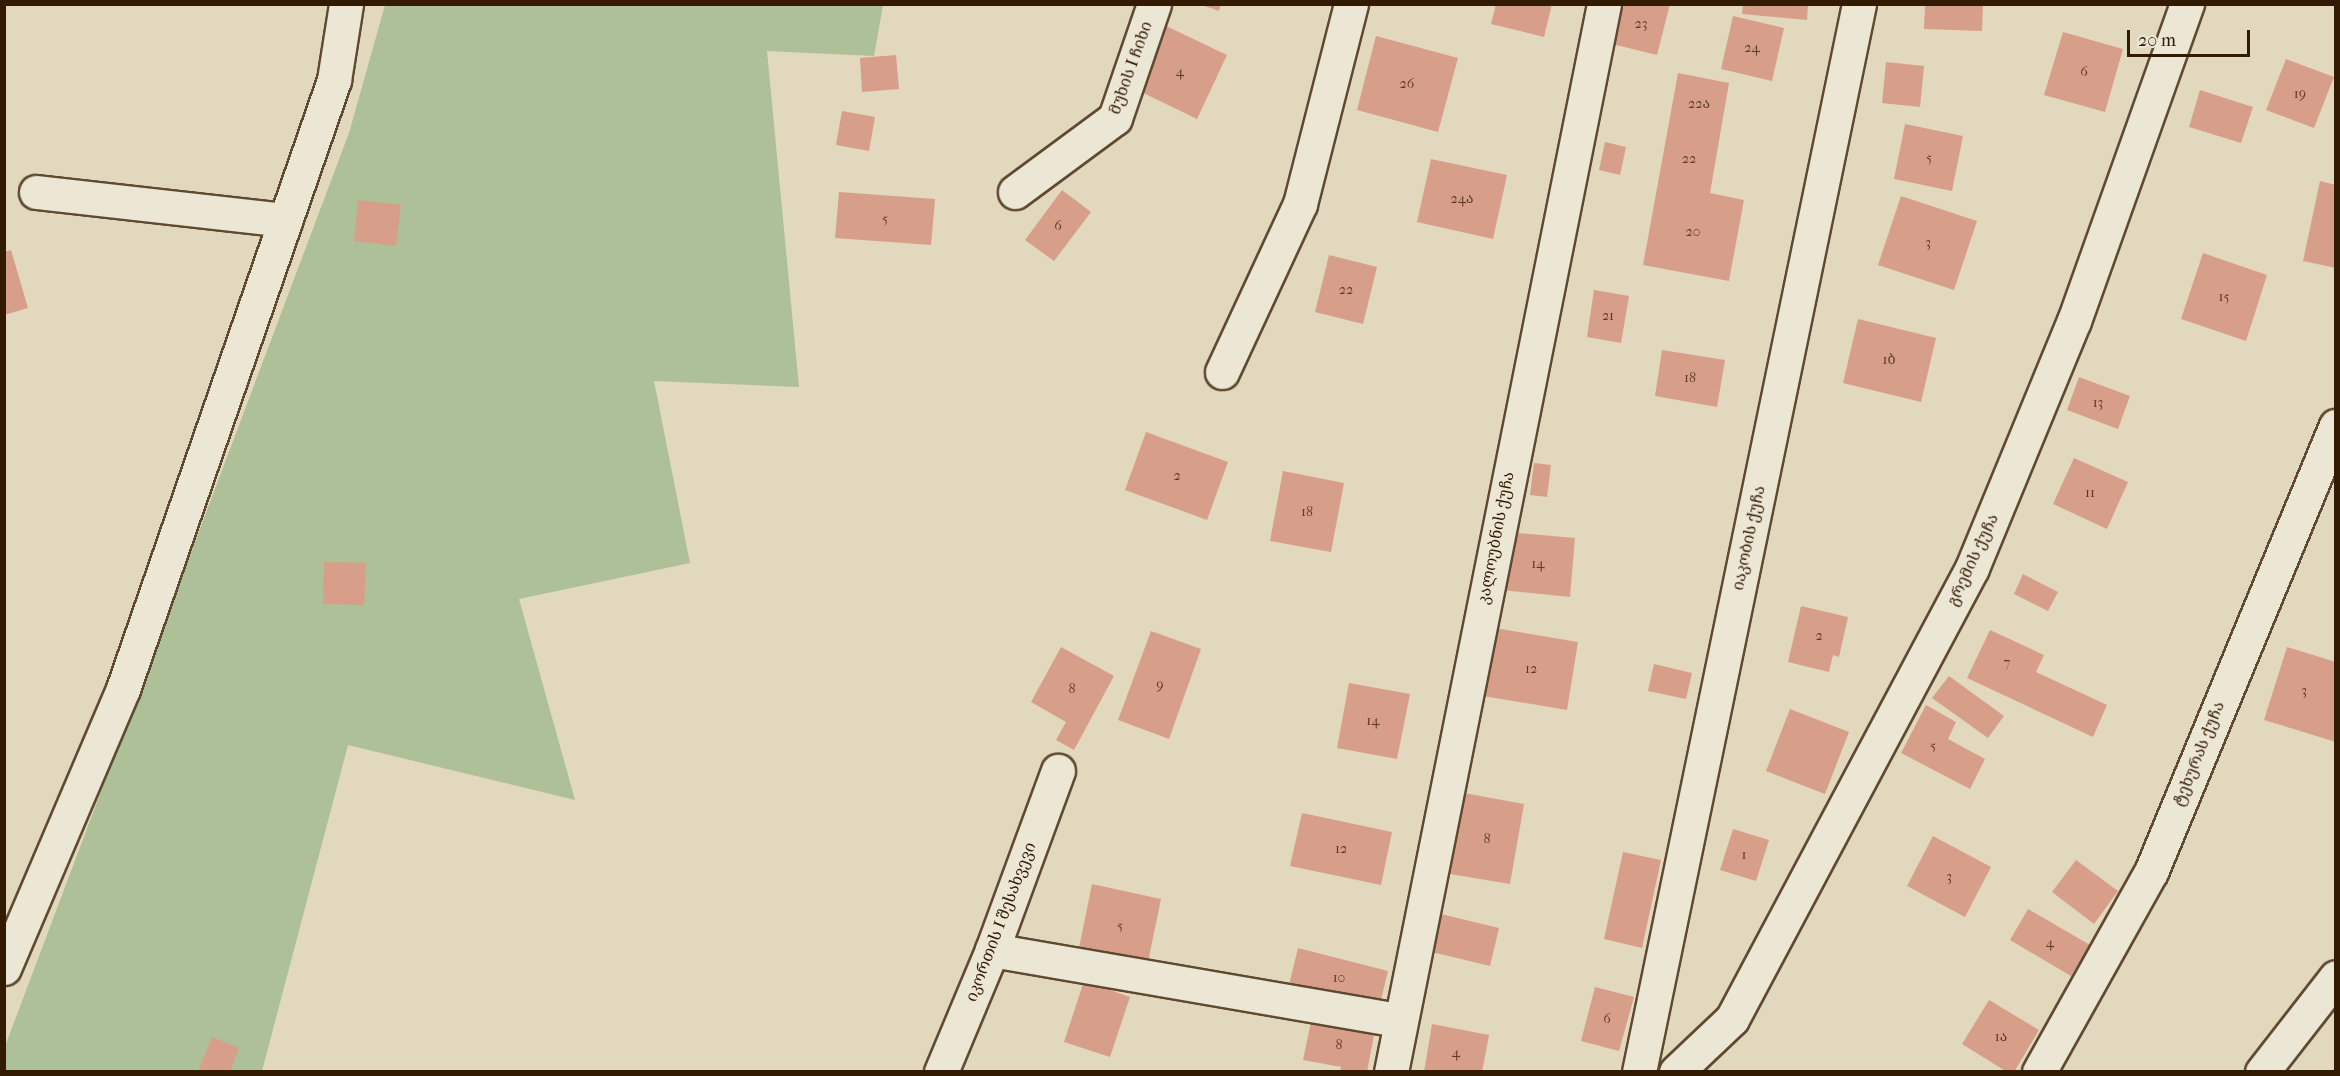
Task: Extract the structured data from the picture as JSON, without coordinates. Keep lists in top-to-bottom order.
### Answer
{
  "streets": {
    "street": [
      "მუხის I ჩიხი",
      "კალოუბნის ქუჩა",
      "იაკობის ქუჩა",
      "გრემის ქუჩა",
      "ტეხურას ქუჩა",
      "იკორთის I შესახვევი"
    ]
  },
  "house_numbers": [
    "23",
    "24",
    "4",
    "6",
    "26",
    "19",
    "22ა",
    "5",
    "22",
    "24ა",
    "5",
    "6",
    "20",
    "3",
    "22",
    "15",
    "21",
    "1ბ",
    "18",
    "13",
    "2",
    "11",
    "18",
    "14",
    "2",
    "7",
    "12",
    "9",
    "8",
    "3",
    "14",
    "5",
    "8",
    "12",
    "1",
    "3",
    "5",
    "4",
    "10",
    "6",
    "1ა",
    "8",
    "4"
  ],
  "scale_bar": "20 m"
}
